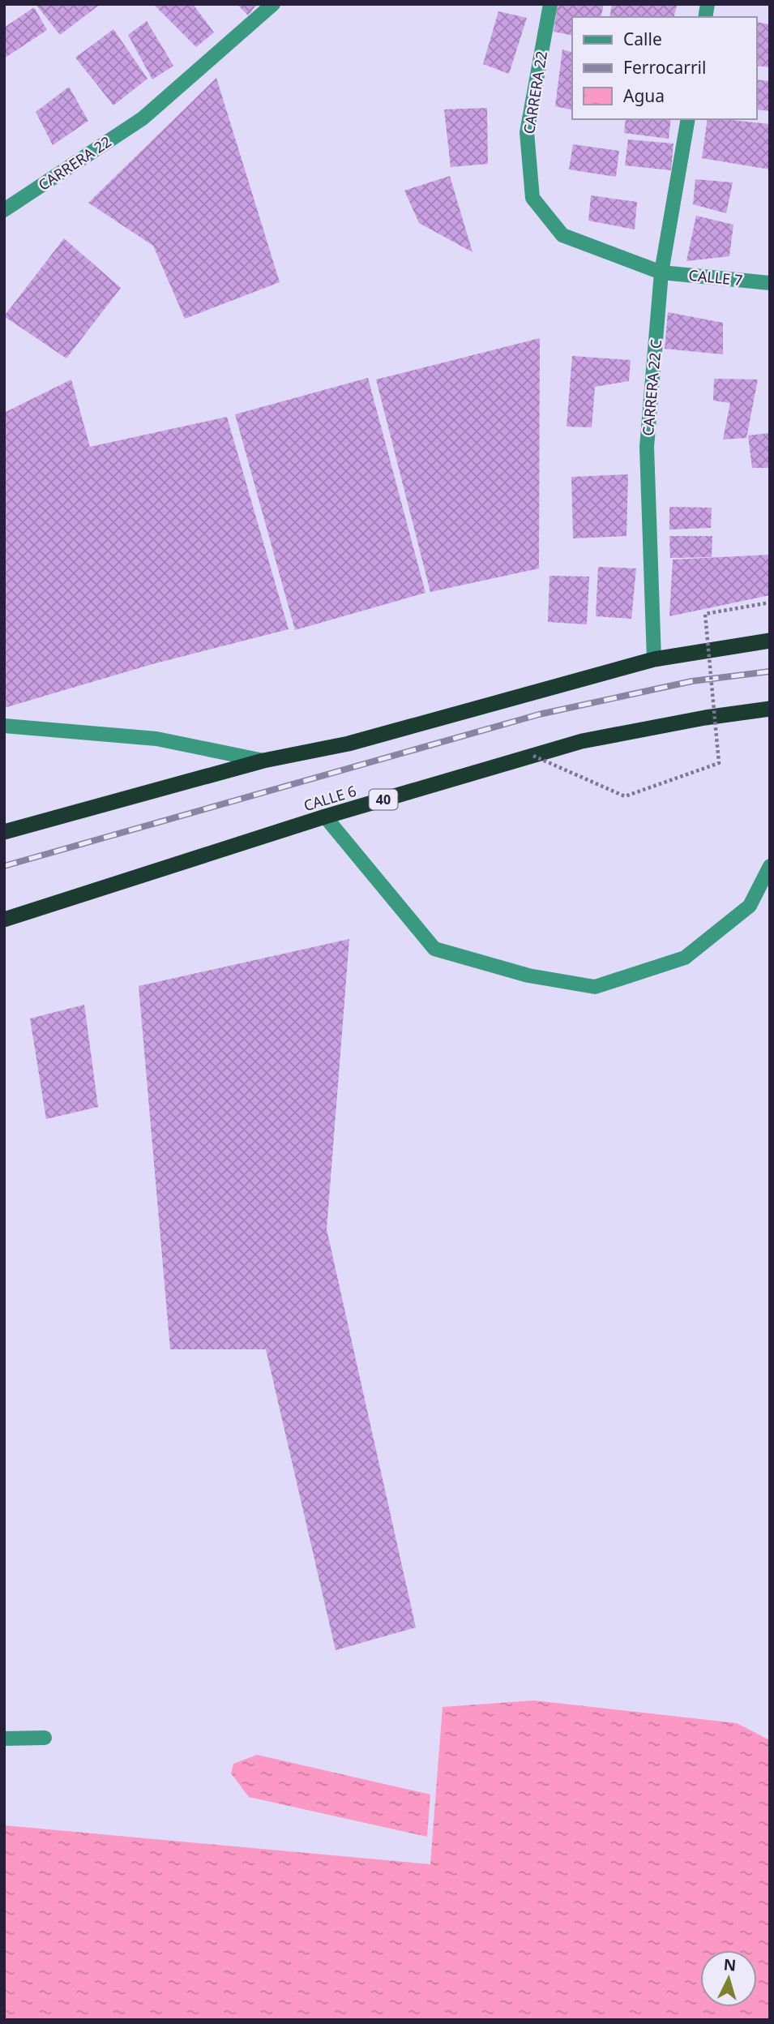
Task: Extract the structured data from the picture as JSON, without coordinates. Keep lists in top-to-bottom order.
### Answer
{
  "streets": {
    "highway": ["CALLE 6", "40"],
    "street": ["CARRERA 22", "CALLE 7", "CARRERA 22 C"]
  },
  "crossings": [
    ["CARRERA 22", "CALLE 7"],
    ["CARRERA 22", "CARRERA 22 C"],
    ["CALLE 7", "CARRERA 22 C"]
  ],
  "legend": ["Calle", "Ferrocarril", "Agua"],
  "north": "top"
}
